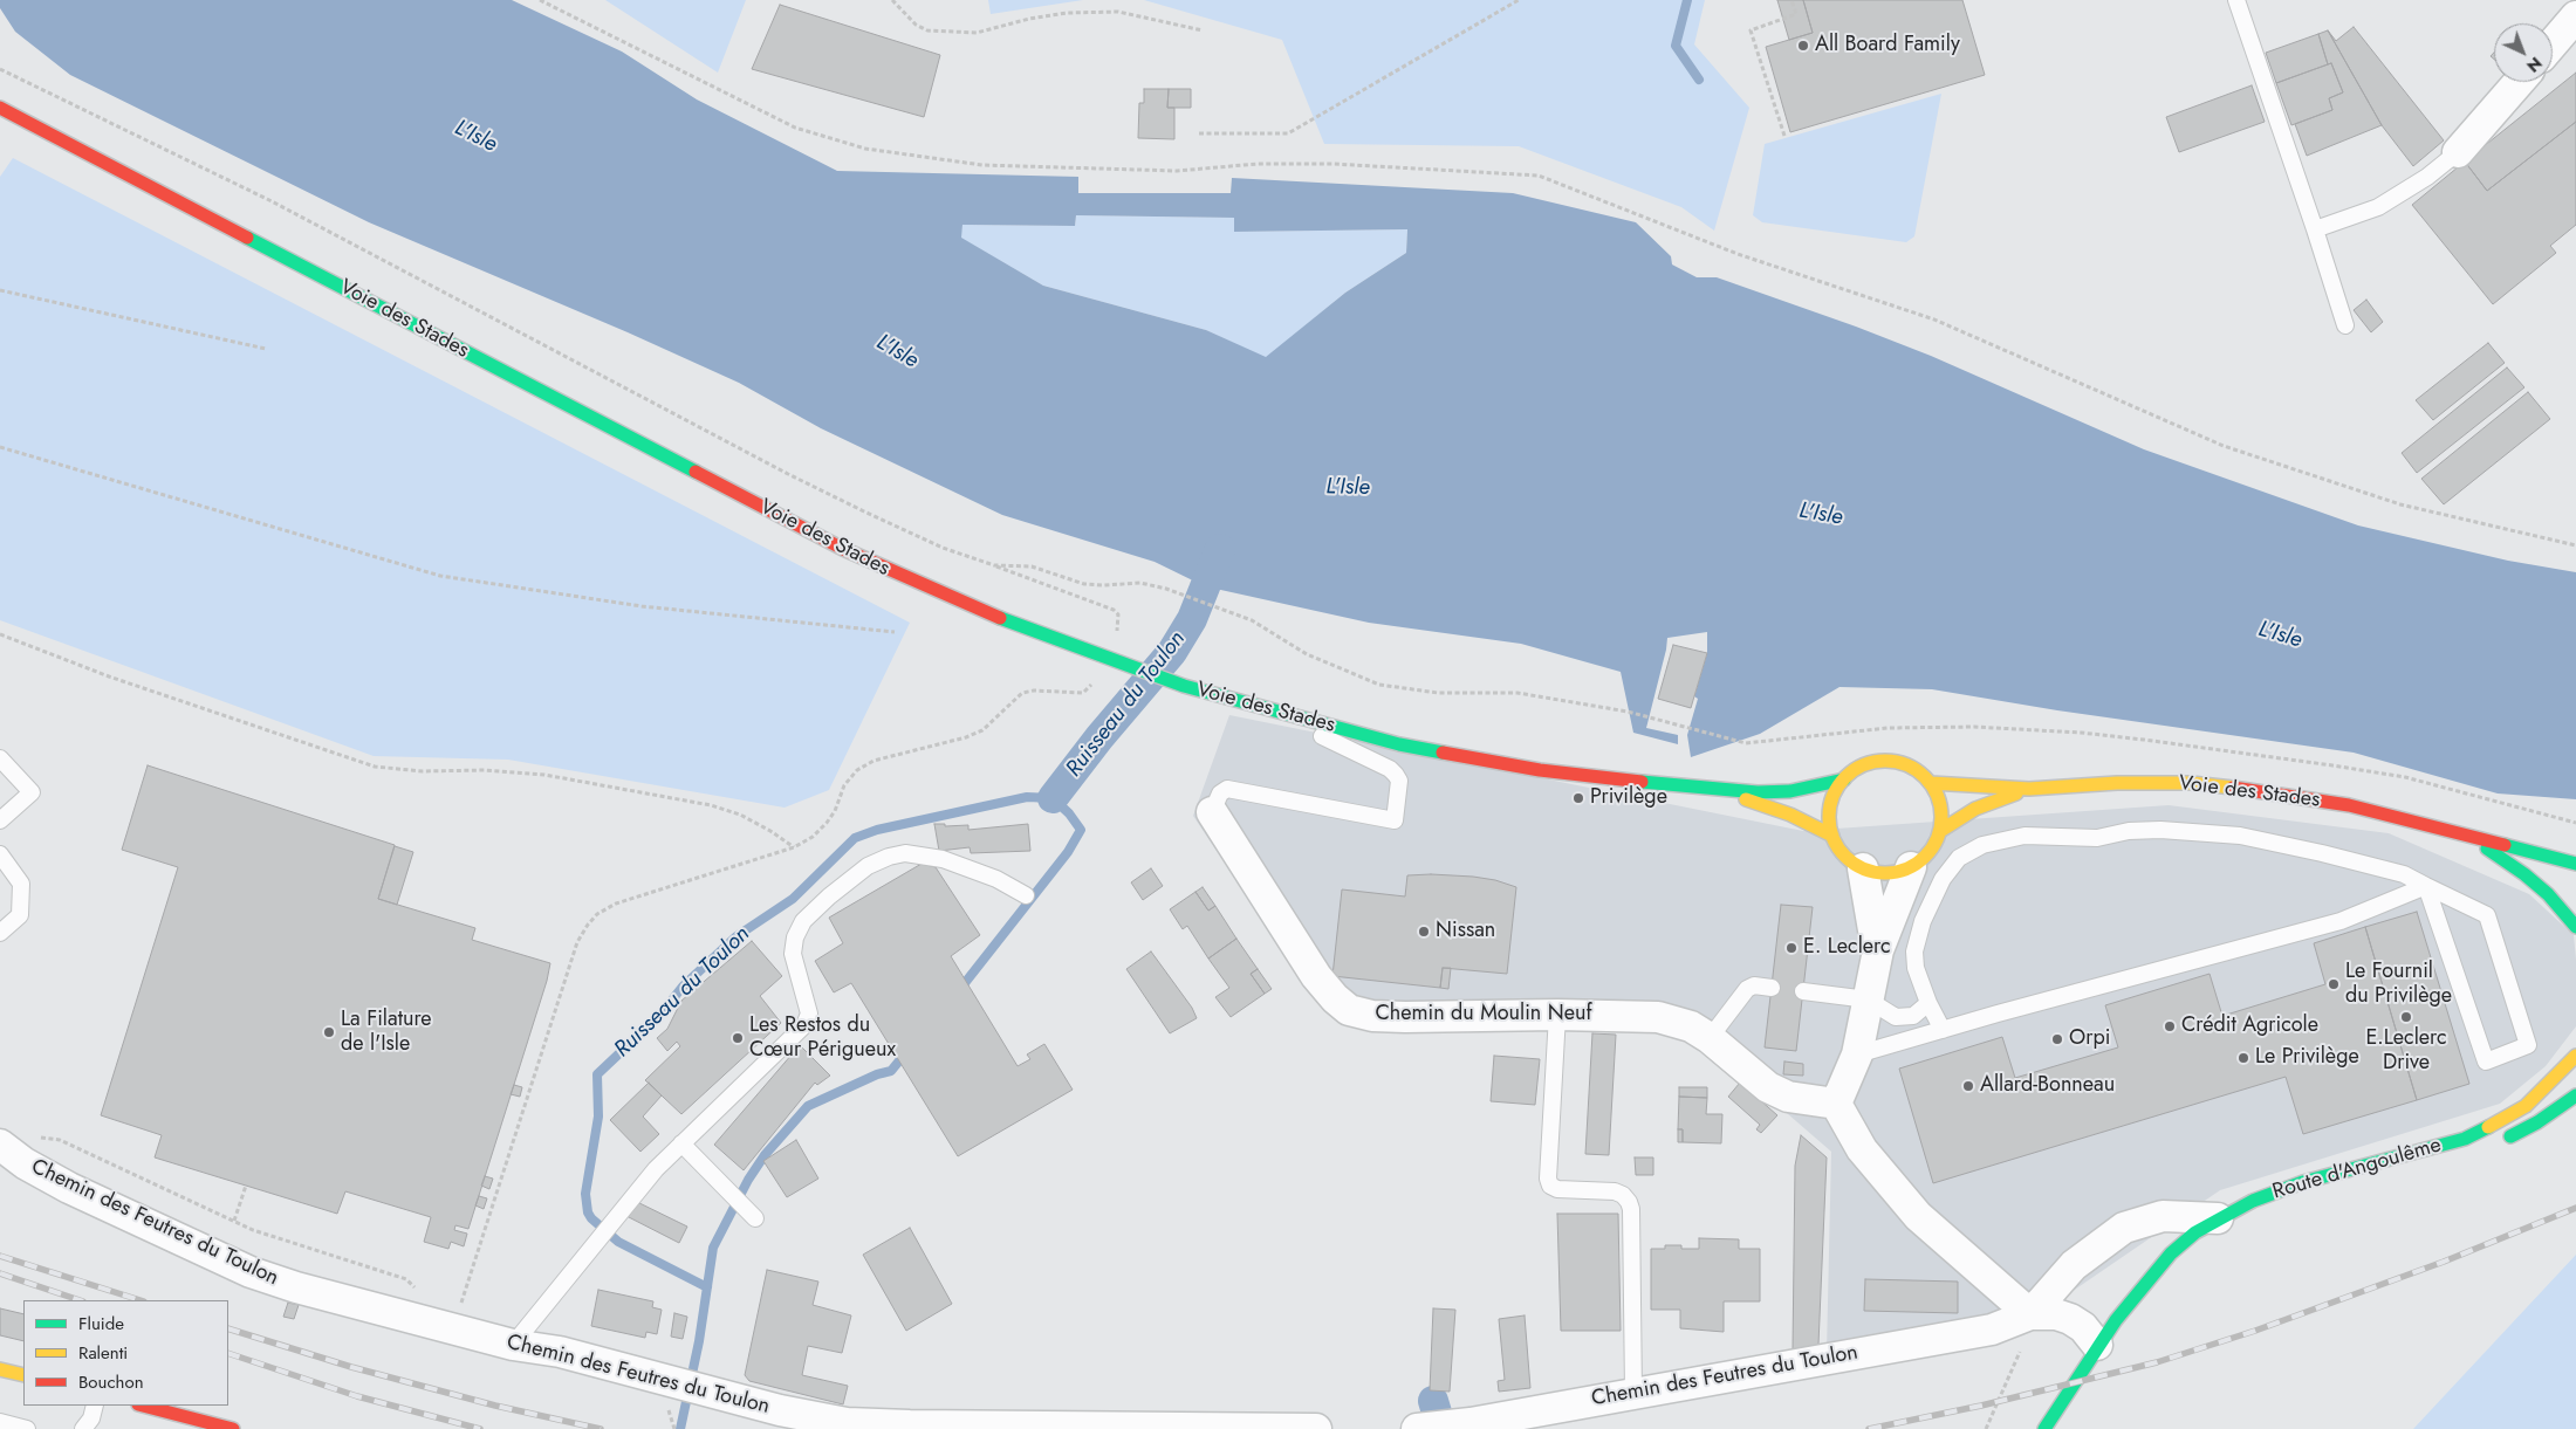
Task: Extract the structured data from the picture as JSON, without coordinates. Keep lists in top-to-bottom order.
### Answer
{
  "streets": {
    "main road": ["Voie des Stades", "Route d'Angoulême"],
    "street": ["Chemin du Moulin Neuf", "Chemin des Feutres du Toulon"]
  },
  "water": ["L'Isle", "Ruisseau du Toulon"],
  "places": [
    "All Board Family",
    "Privilège",
    "Nissan",
    "E. Leclerc",
    "Le Fournil du Privilège",
    "E.Leclerc Drive",
    "Crédit Agricole",
    "La Filature de l'Isle",
    "Les Restos du Cœur Périgueux",
    "Orpi",
    "Le Privilège",
    "Allard-Bonneau"
  ],
  "legend": ["Fluide", "Ralenti", "Bouchon"],
  "north": "bottom right"
}
